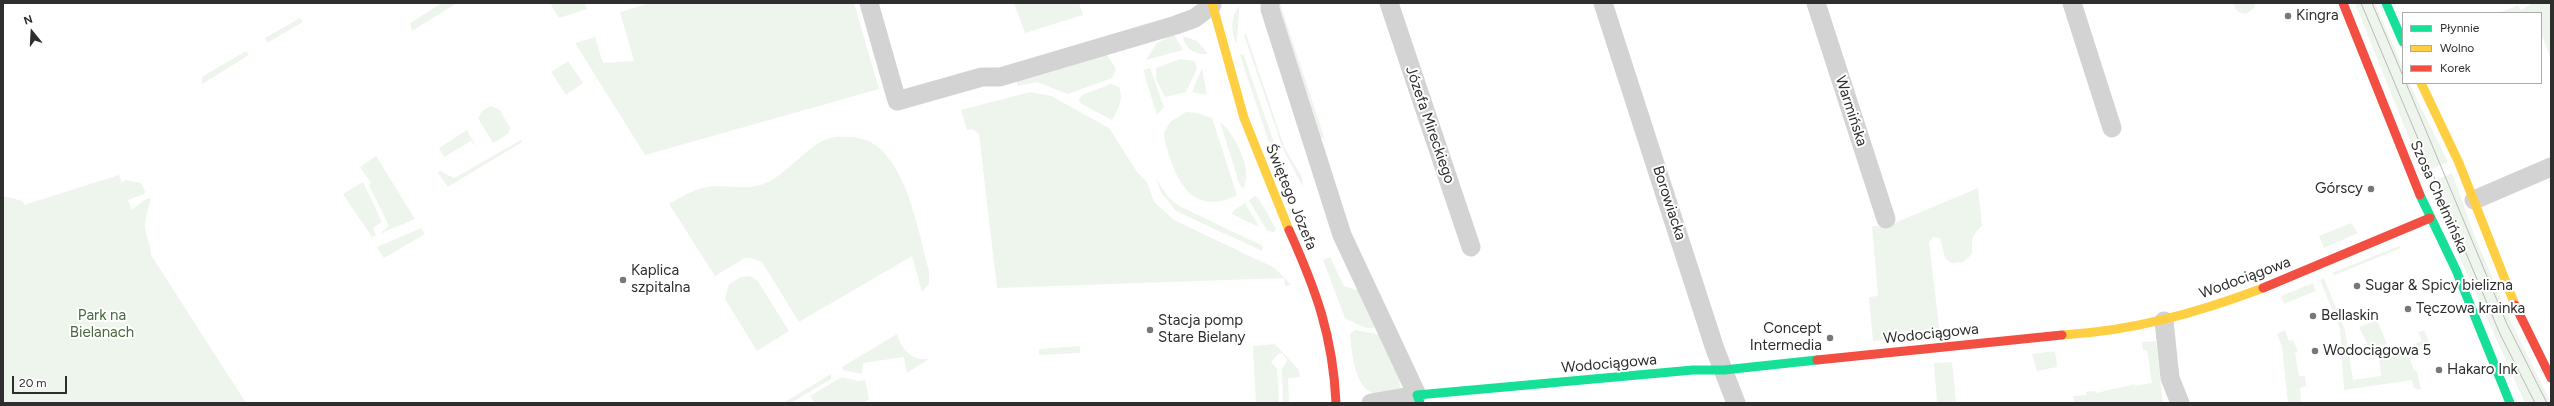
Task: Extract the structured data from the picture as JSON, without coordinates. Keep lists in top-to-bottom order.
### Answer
{
  "streets": {
    "street": [
      "Warmińska",
      "Józefa Mireckiego",
      "Świętego Józefa",
      "Szosa Chełmińska",
      "Borowiacka",
      "Wodociągowa"
    ]
  },
  "crossings": [
    ["Szosa Chełmińska", "Wodociągowa"],
    ["Borowiacka", "Wodociągowa"]
  ],
  "parks": ["Park na Bielanach"],
  "places": [
    "Kingra",
    "Górscy",
    "Kaplica szpitalna",
    "Sugar & Spicy bielizna",
    "Tęczowa krainka",
    "Bellaskin",
    "Stacja pomp Stare Bielany",
    "Concept Intermedia",
    "Wodociągowa 5",
    "Hakaro Ink"
  ],
  "legend": ["Płynnie", "Wolno", "Korek"],
  "scale_bar": "20 m",
  "north": "top"
}
